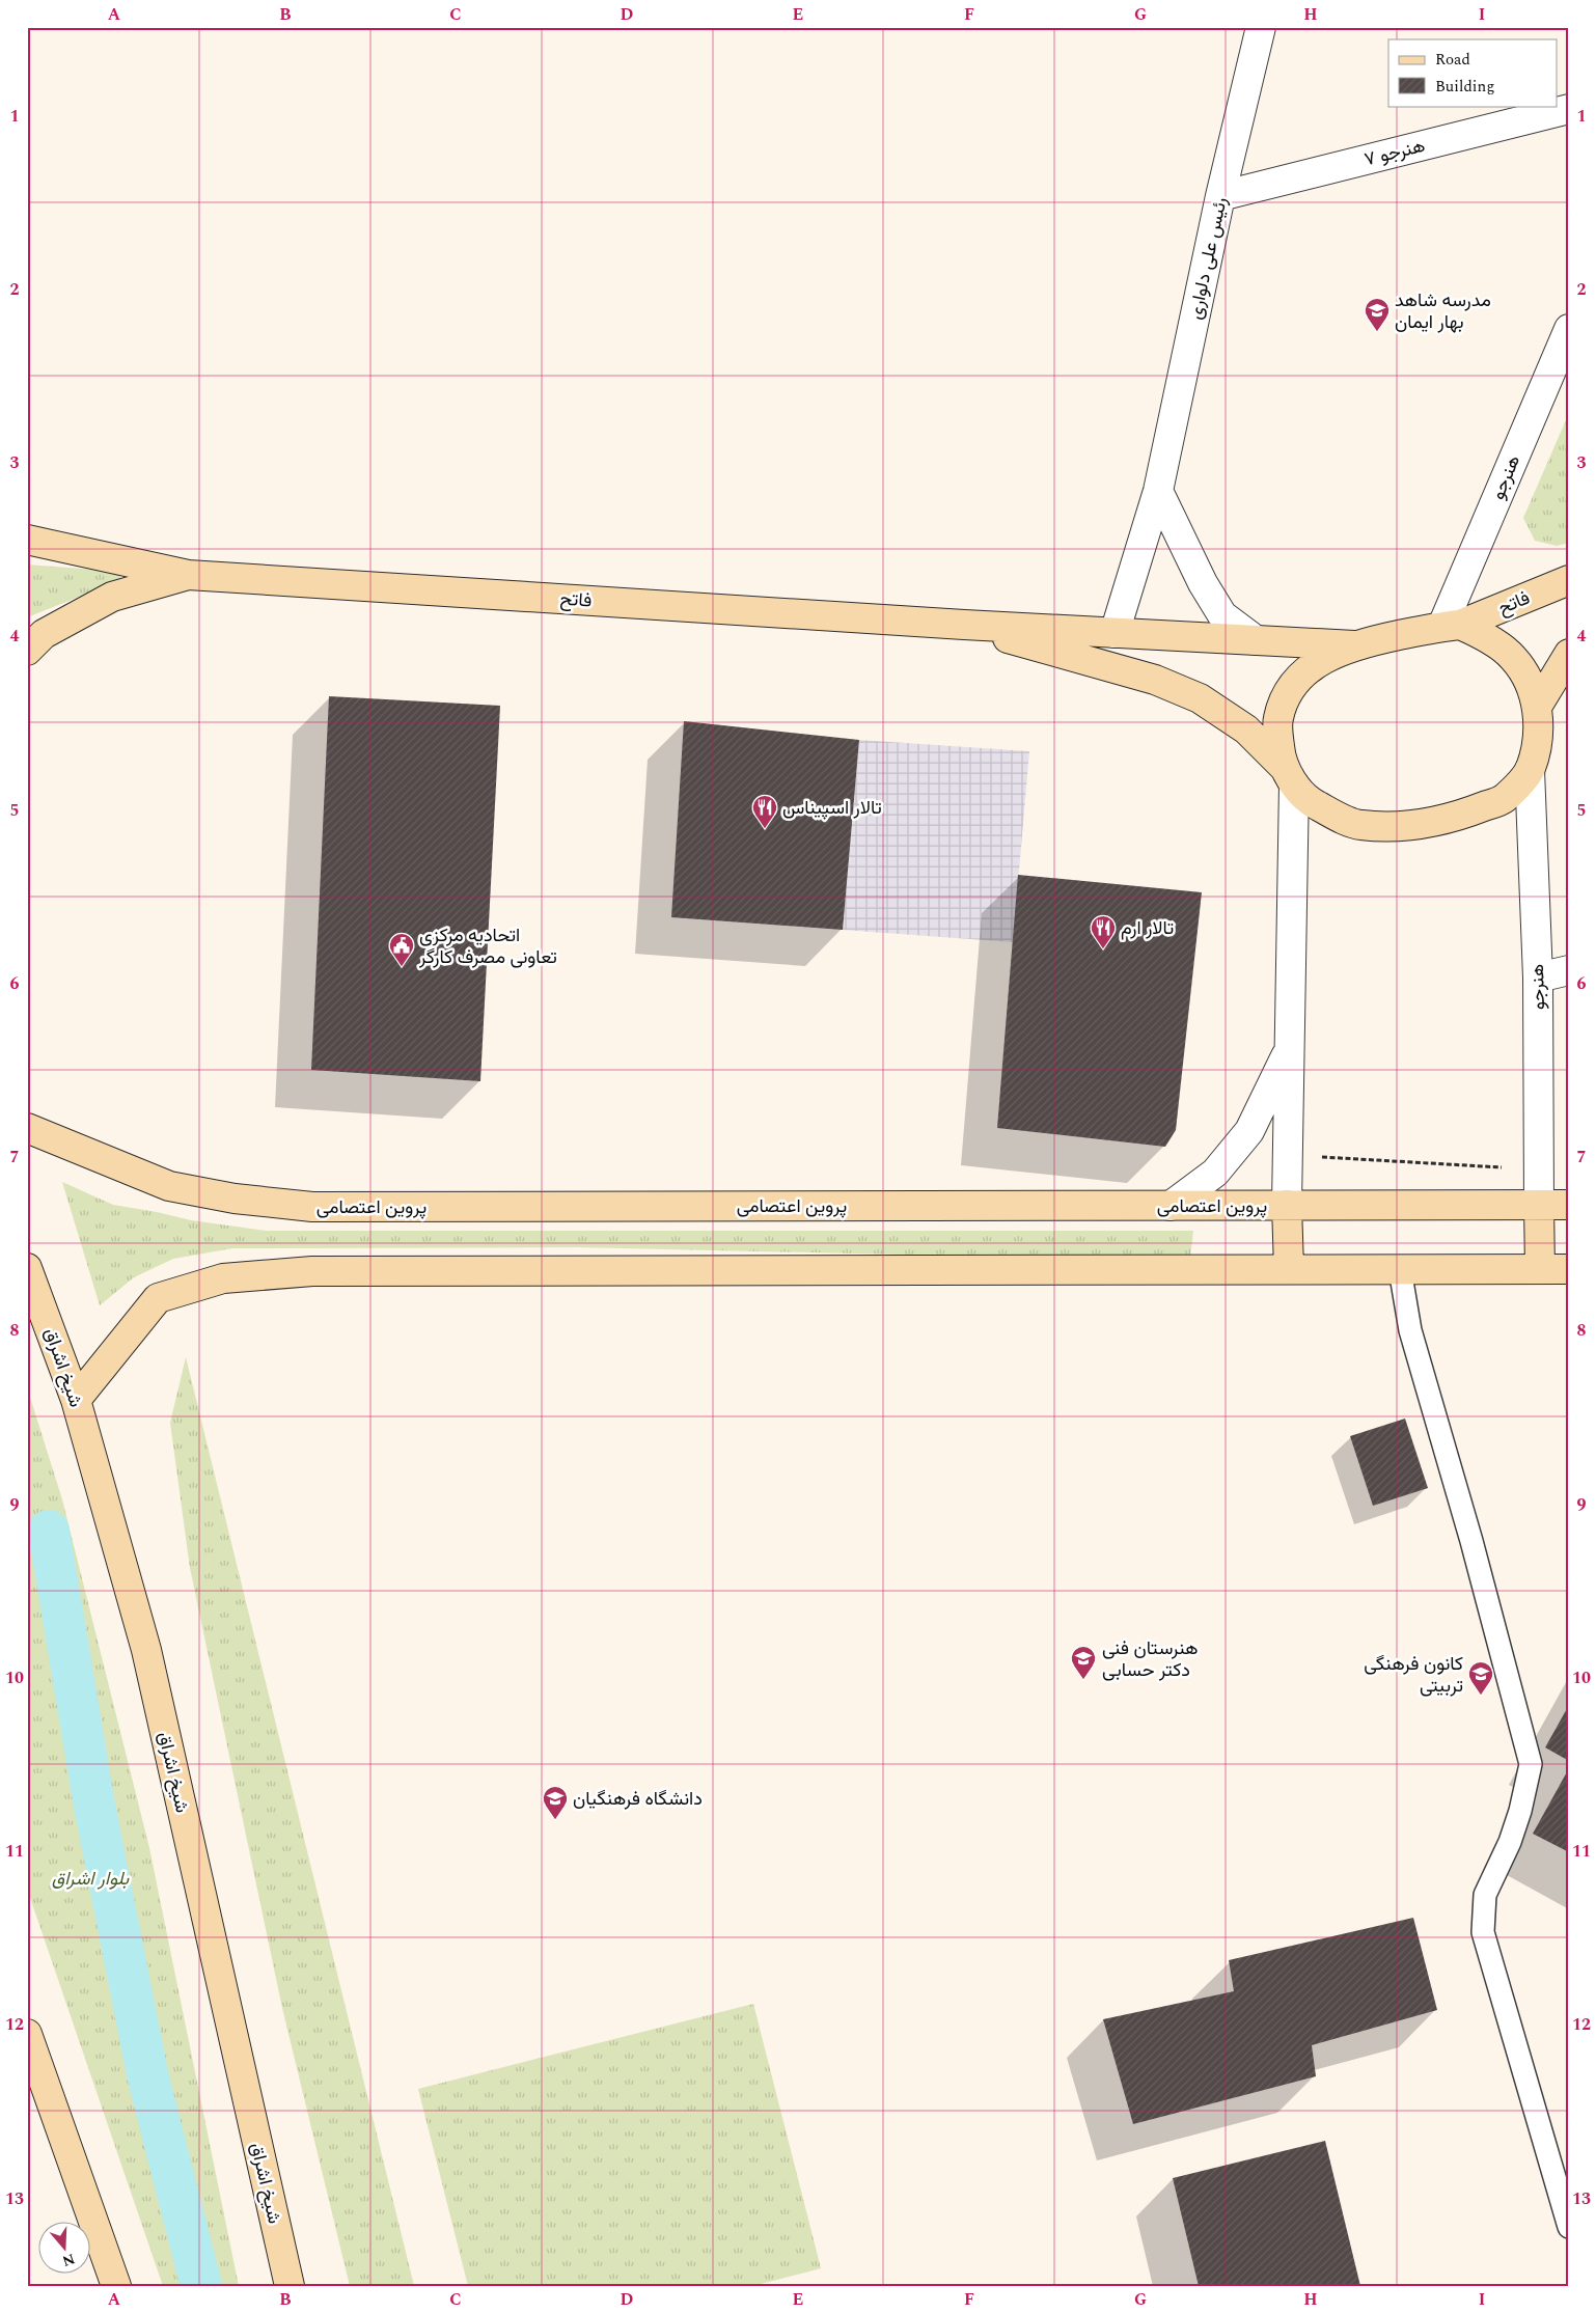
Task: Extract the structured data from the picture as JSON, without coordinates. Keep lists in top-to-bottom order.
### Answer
{
  "streets": {
    "main road": ["فاتح", "پروین اعتصامی", "شیخ اشراق"],
    "street": ["هنرجو ۷", "رئیس علی دلواری", "هنرجو"]
  },
  "crossings": [
    ["هنرجو ۷", "رئیس علی دلواری"],
    ["هنرجو", "فاتح"],
    ["هنرجو", "پروین اعتصامی"]
  ],
  "parks": ["بلوار اشراق"],
  "places": {
    "school or university": [
      "مدرسه شاهد بهار ایمان",
      "هنرستان فنی دکتر حسابی",
      "کانون فرهنگی تربیتی",
      "دانشگاه فرهنگیان"
    ],
    "restaurant": ["تالار اسپیناس", "تالار ارم"],
    "public building": ["اتحادیه مرکزی تعاونی مصرف کارگر"]
  },
  "legend": ["Road", "Building"],
  "north": "bottom",
  "grid": {
    "columns": [
      "A",
      "B",
      "C",
      "D",
      "E",
      "F",
      "G",
      "H",
      "I"
    ],
    "rows": [
      "1",
      "2",
      "3",
      "4",
      "5",
      "6",
      "7",
      "8",
      "9",
      "10",
      "11",
      "12",
      "13"
    ]
  }
}
